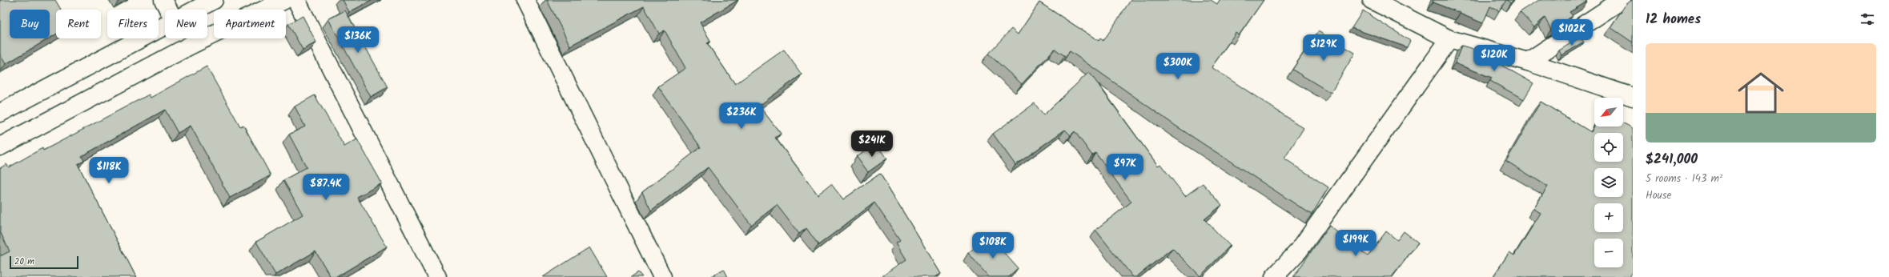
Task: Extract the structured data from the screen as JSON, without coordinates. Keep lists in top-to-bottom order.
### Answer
{
  "scale_bar": "20 m",
  "north": "bottom left",
  "page": {
    "heading": "12 homes",
    "chip": [
      "Buy",
      "Rent",
      "Filters",
      "New",
      "Apartment"
    ],
    "price": [
      "$102K",
      "$136K",
      "$129K",
      "$120K",
      "$300K",
      "$236K",
      "$241K",
      "$97K",
      "$118K",
      "$87.4K",
      "$199K",
      "$108K"
    ],
    "list": [
      {
        "name": "$241,000",
        "note": "5 rooms · 143 m² · House"
      }
    ],
    "map_buttons": ["+", "−"],
    "scale": "20 m"
  }
}
